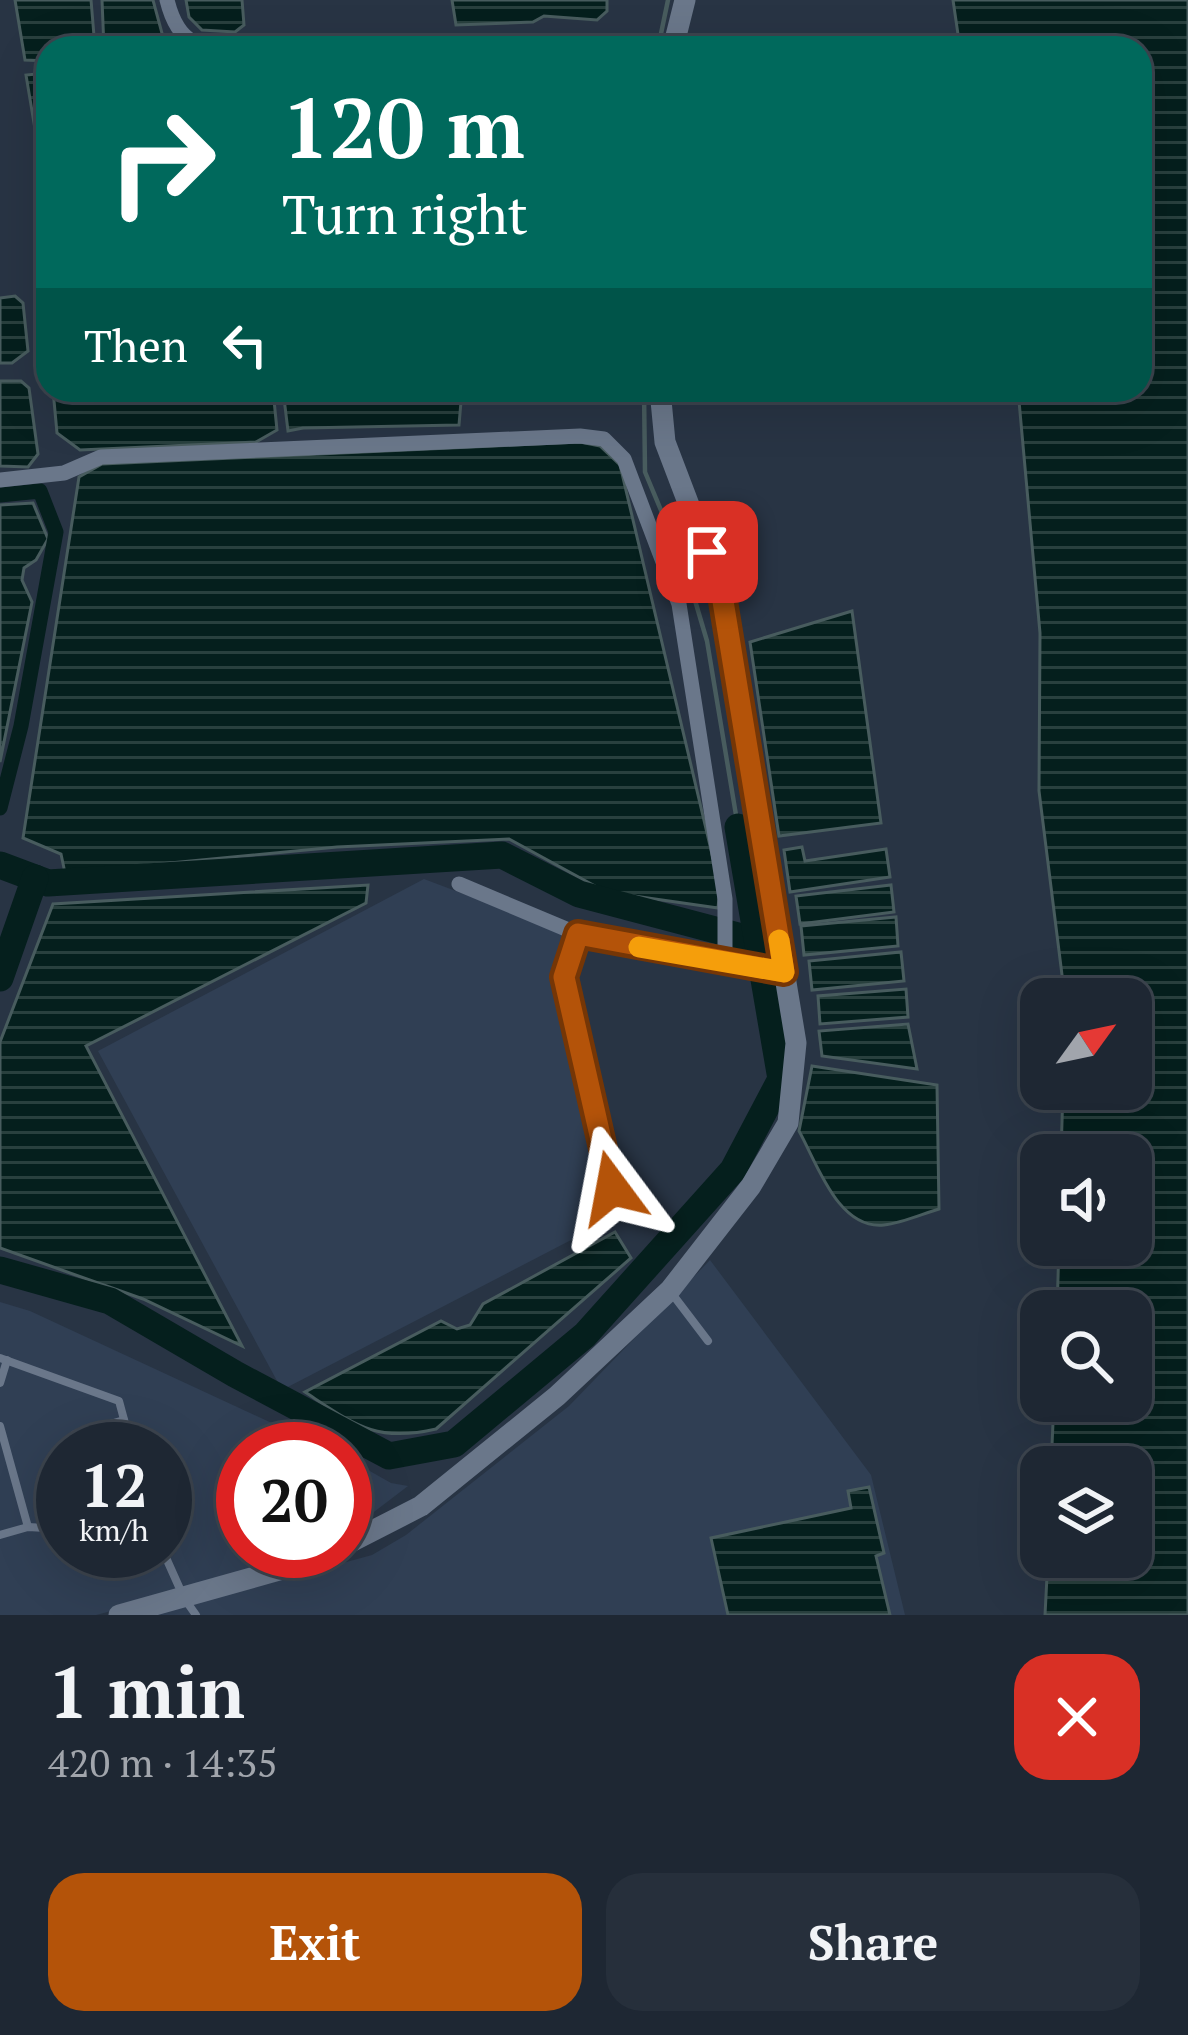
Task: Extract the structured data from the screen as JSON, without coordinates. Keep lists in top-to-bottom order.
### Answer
{
  "north": "top right",
  "page": {
    "turn": ["120 m", "Turn right"],
    "then": "Then",
    "speed": "12 km/h",
    "limit": "20",
    "heading": ["1 min", "420 m · 14:35"],
    "buttons": ["Exit", "Share"]
  }
}
